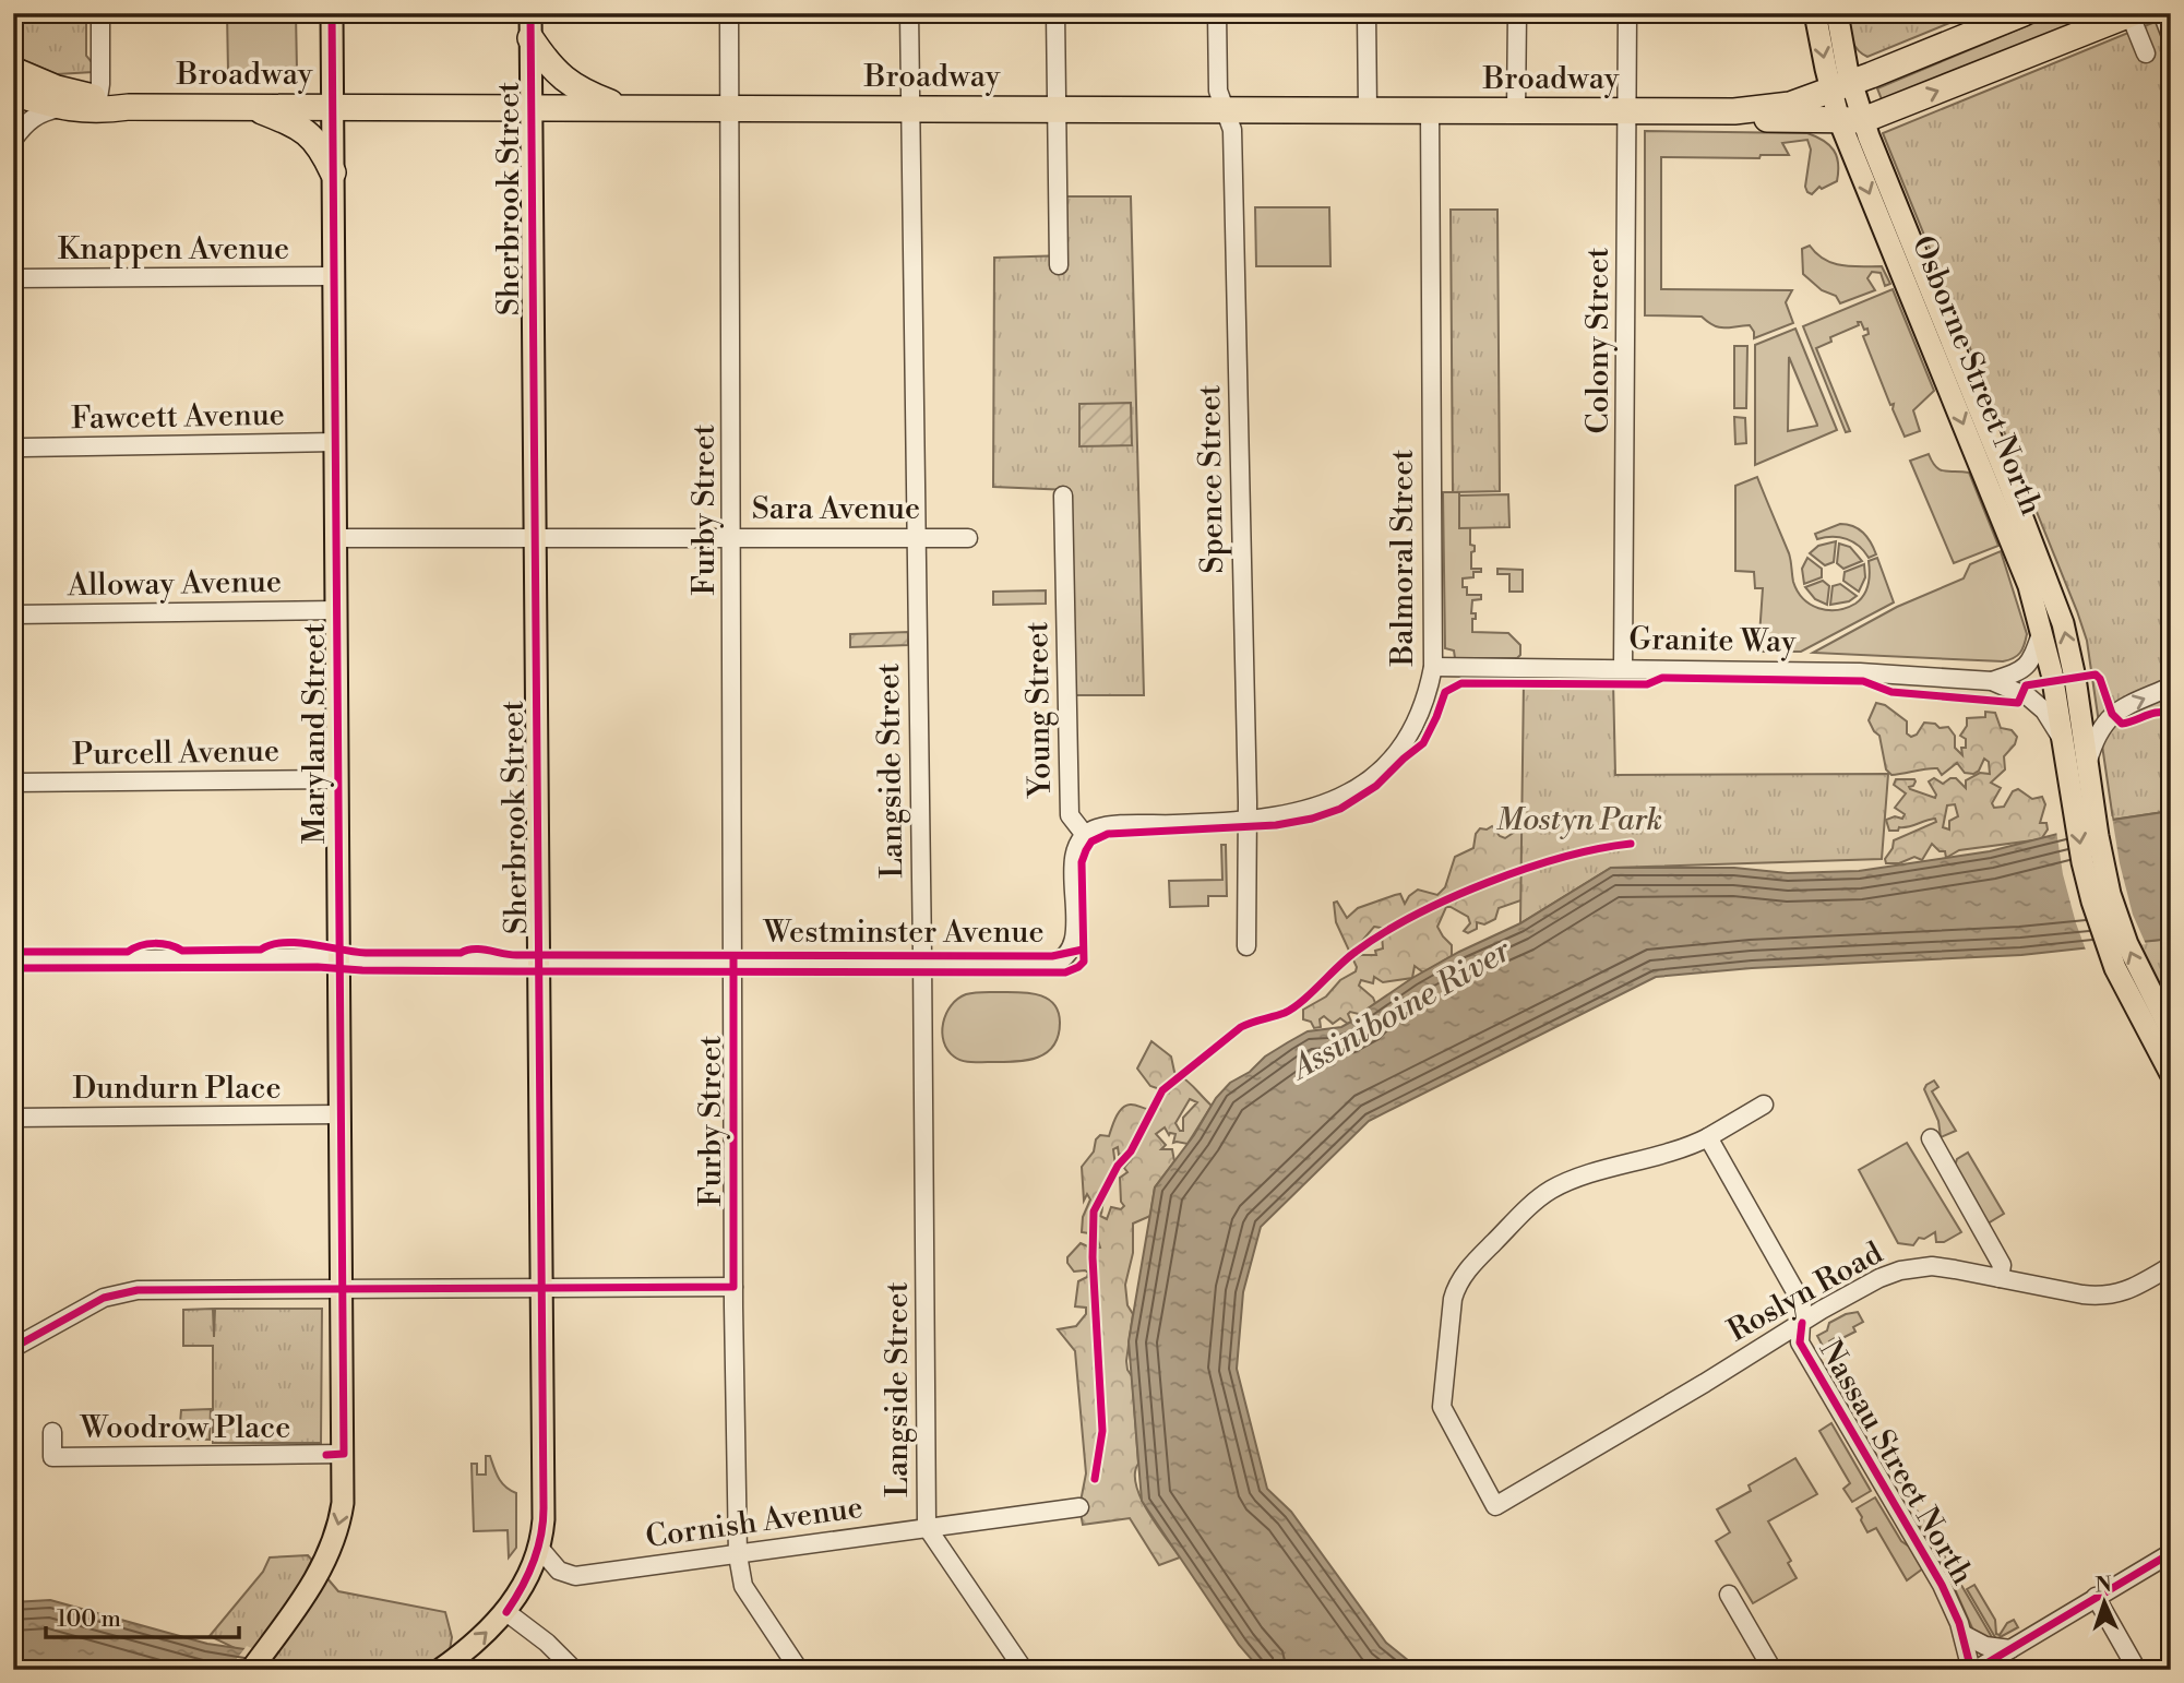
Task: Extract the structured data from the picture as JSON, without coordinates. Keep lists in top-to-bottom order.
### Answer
{
  "streets": {
    "highway": ["Broadway"],
    "main road": ["Sherbrook Street", "Osborne Street North", "Maryland Street"],
    "street": [
      "Knappen Avenue",
      "Colony Street",
      "Fawcett Avenue",
      "Spence Street",
      "Sara Avenue",
      "Furby Street",
      "Balmoral Street",
      "Alloway Avenue",
      "Granite Way",
      "Young Street",
      "Purcell Avenue",
      "Langside Street",
      "Westminster Avenue",
      "Dundurn Place",
      "Roslyn Road",
      "Woodrow Place",
      "Nassau Street North",
      "Cornish Avenue"
    ]
  },
  "crossings": [
    ["Broadway", "Sherbrook Street"],
    ["Broadway", "Colony Street"],
    ["Broadway", "Osborne Street North"],
    ["Broadway", "Spence Street"],
    ["Broadway", "Furby Street"],
    ["Broadway", "Balmoral Street"],
    ["Broadway", "Maryland Street"],
    ["Broadway", "Langside Street"],
    ["Sherbrook Street", "Sara Avenue"],
    ["Sherbrook Street", "Westminster Avenue"],
    ["Sherbrook Street", "Cornish Avenue"],
    ["Knappen Avenue", "Maryland Street"],
    ["Colony Street", "Granite Way"],
    ["Osborne Street North", "Granite Way"],
    ["Fawcett Avenue", "Maryland Street"],
    ["Spence Street", "Balmoral Street"],
    ["Sara Avenue", "Furby Street"],
    ["Sara Avenue", "Maryland Street"],
    ["Sara Avenue", "Langside Street"],
    ["Furby Street", "Westminster Avenue"],
    ["Furby Street", "Cornish Avenue"],
    ["Balmoral Street", "Granite Way"],
    ["Balmoral Street", "Young Street"],
    ["Balmoral Street", "Westminster Avenue"],
    ["Alloway Avenue", "Maryland Street"],
    ["Young Street", "Westminster Avenue"],
    ["Maryland Street", "Purcell Avenue"],
    ["Maryland Street", "Westminster Avenue"],
    ["Maryland Street", "Dundurn Place"],
    ["Maryland Street", "Woodrow Place"],
    ["Langside Street", "Westminster Avenue"],
    ["Langside Street", "Cornish Avenue"],
    ["Roslyn Road", "Nassau Street North"]
  ],
  "water": ["Assiniboine River"],
  "parks": ["Mostyn Park"],
  "scale_bar": "100 m",
  "north": "top"
}
